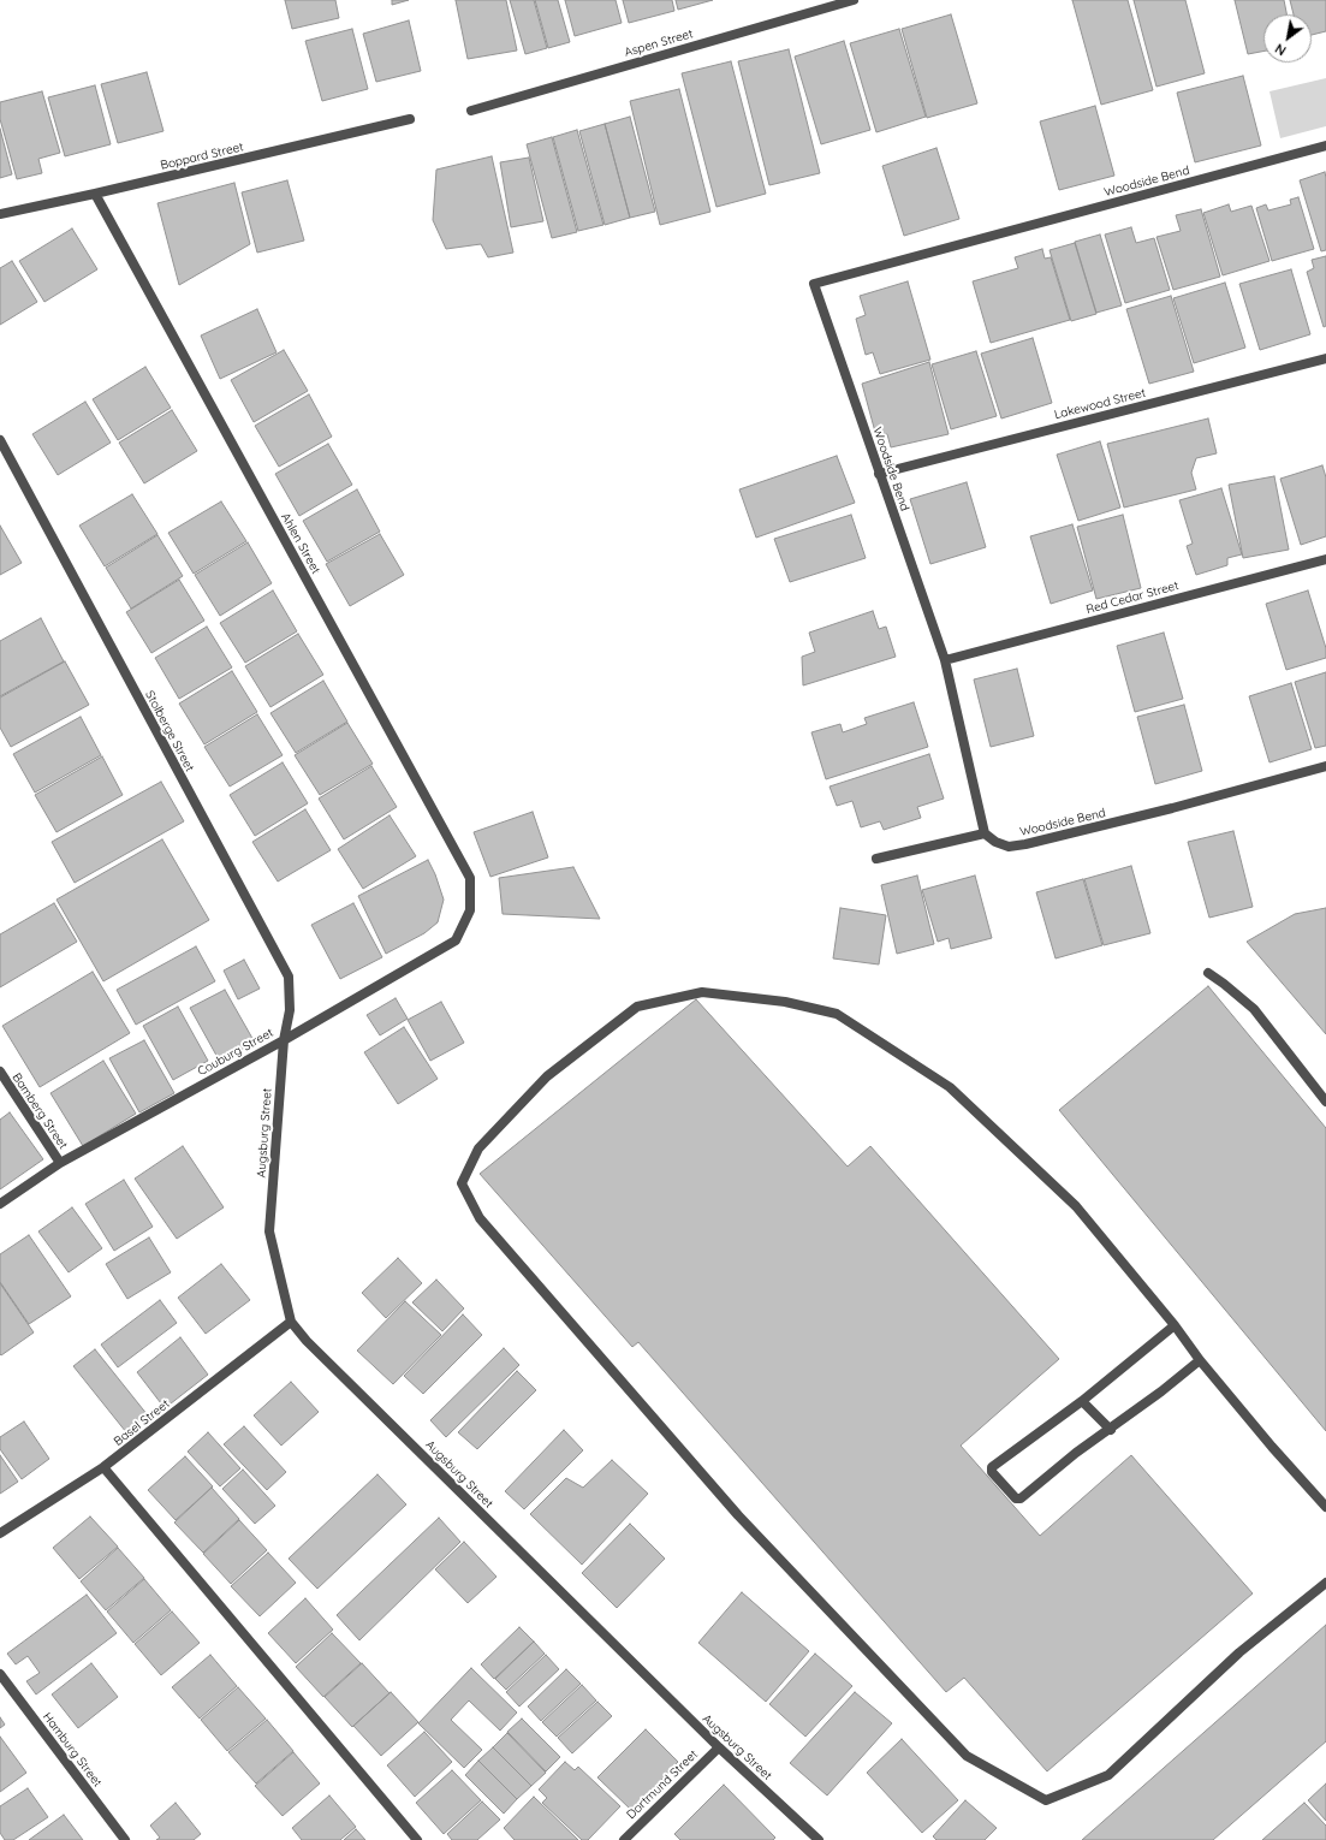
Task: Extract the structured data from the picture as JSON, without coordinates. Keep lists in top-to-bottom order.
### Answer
{
  "streets": {
    "street": [
      "Aspen Street",
      "Boppard Street",
      "Woodside Bend",
      "Lakewood Street",
      "Ahlen Street",
      "Red Cedar Street",
      "Stolberge Street",
      "Couburg Street",
      "Bamberg Street",
      "Augsburg Street",
      "Basel Street",
      "Hamburg Street",
      "Dortmund Street"
    ]
  },
  "crossings": [
    ["Boppard Street", "Ahlen Street"],
    ["Woodside Bend", "Lakewood Street"],
    ["Woodside Bend", "Red Cedar Street"],
    ["Ahlen Street", "Couburg Street"],
    ["Stolberge Street", "Couburg Street"],
    ["Stolberge Street", "Augsburg Street"],
    ["Couburg Street", "Bamberg Street"],
    ["Couburg Street", "Augsburg Street"],
    ["Augsburg Street", "Basel Street"],
    ["Augsburg Street", "Dortmund Street"]
  ],
  "north": "bottom left"
}
